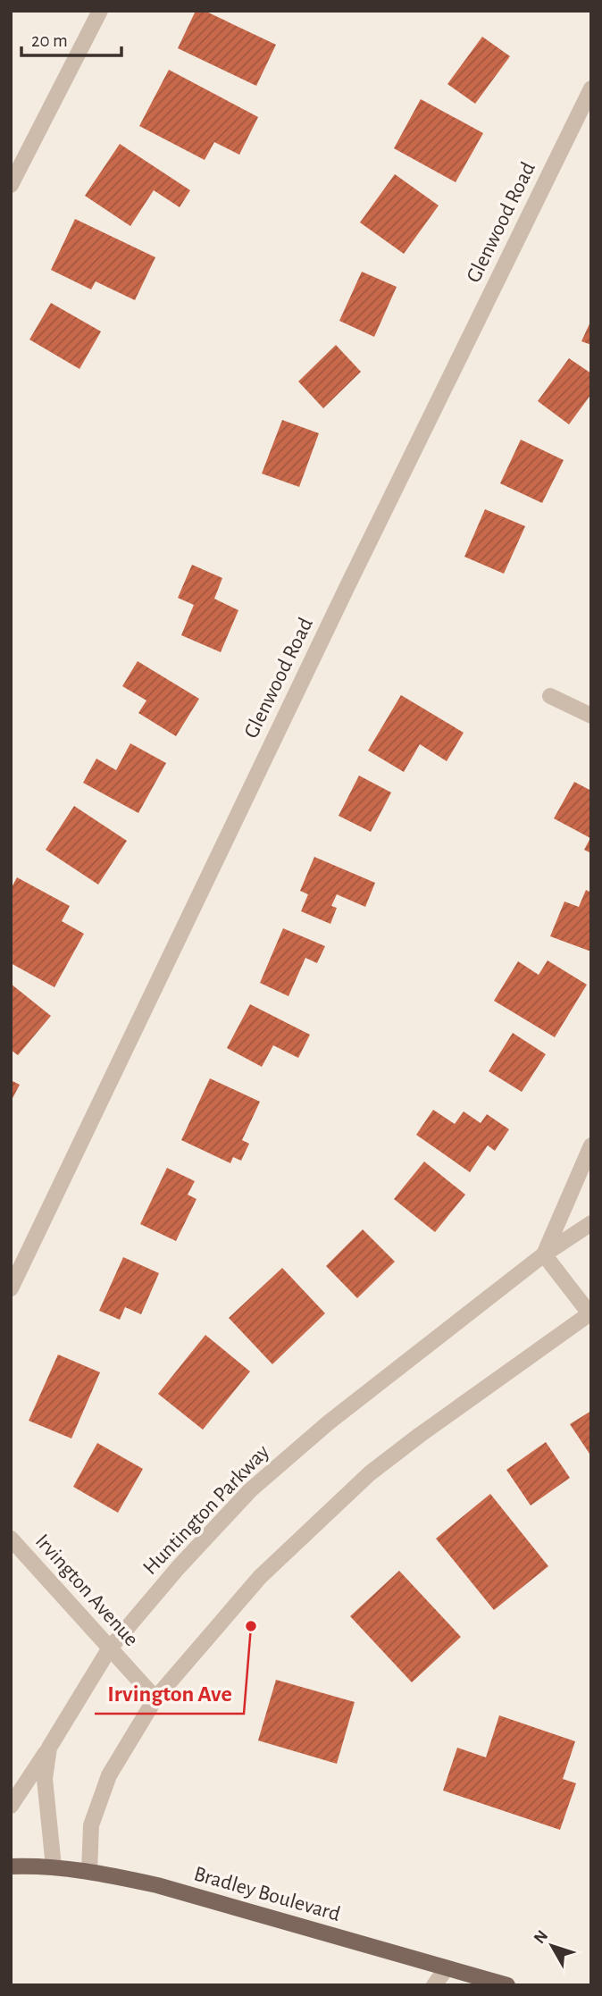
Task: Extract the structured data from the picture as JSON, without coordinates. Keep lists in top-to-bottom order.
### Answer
{
  "streets": {
    "main road": ["Bradley Boulevard"],
    "street": ["Glenwood Road", "Huntington Parkway", "Irvington Avenue"]
  },
  "crossings": [
    ["Huntington Parkway", "Irvington Avenue"],
    ["Huntington Parkway", "Bradley Boulevard"]
  ],
  "places": ["Irvington Ave"],
  "scale_bar": "20 m",
  "north": "top left"
}
